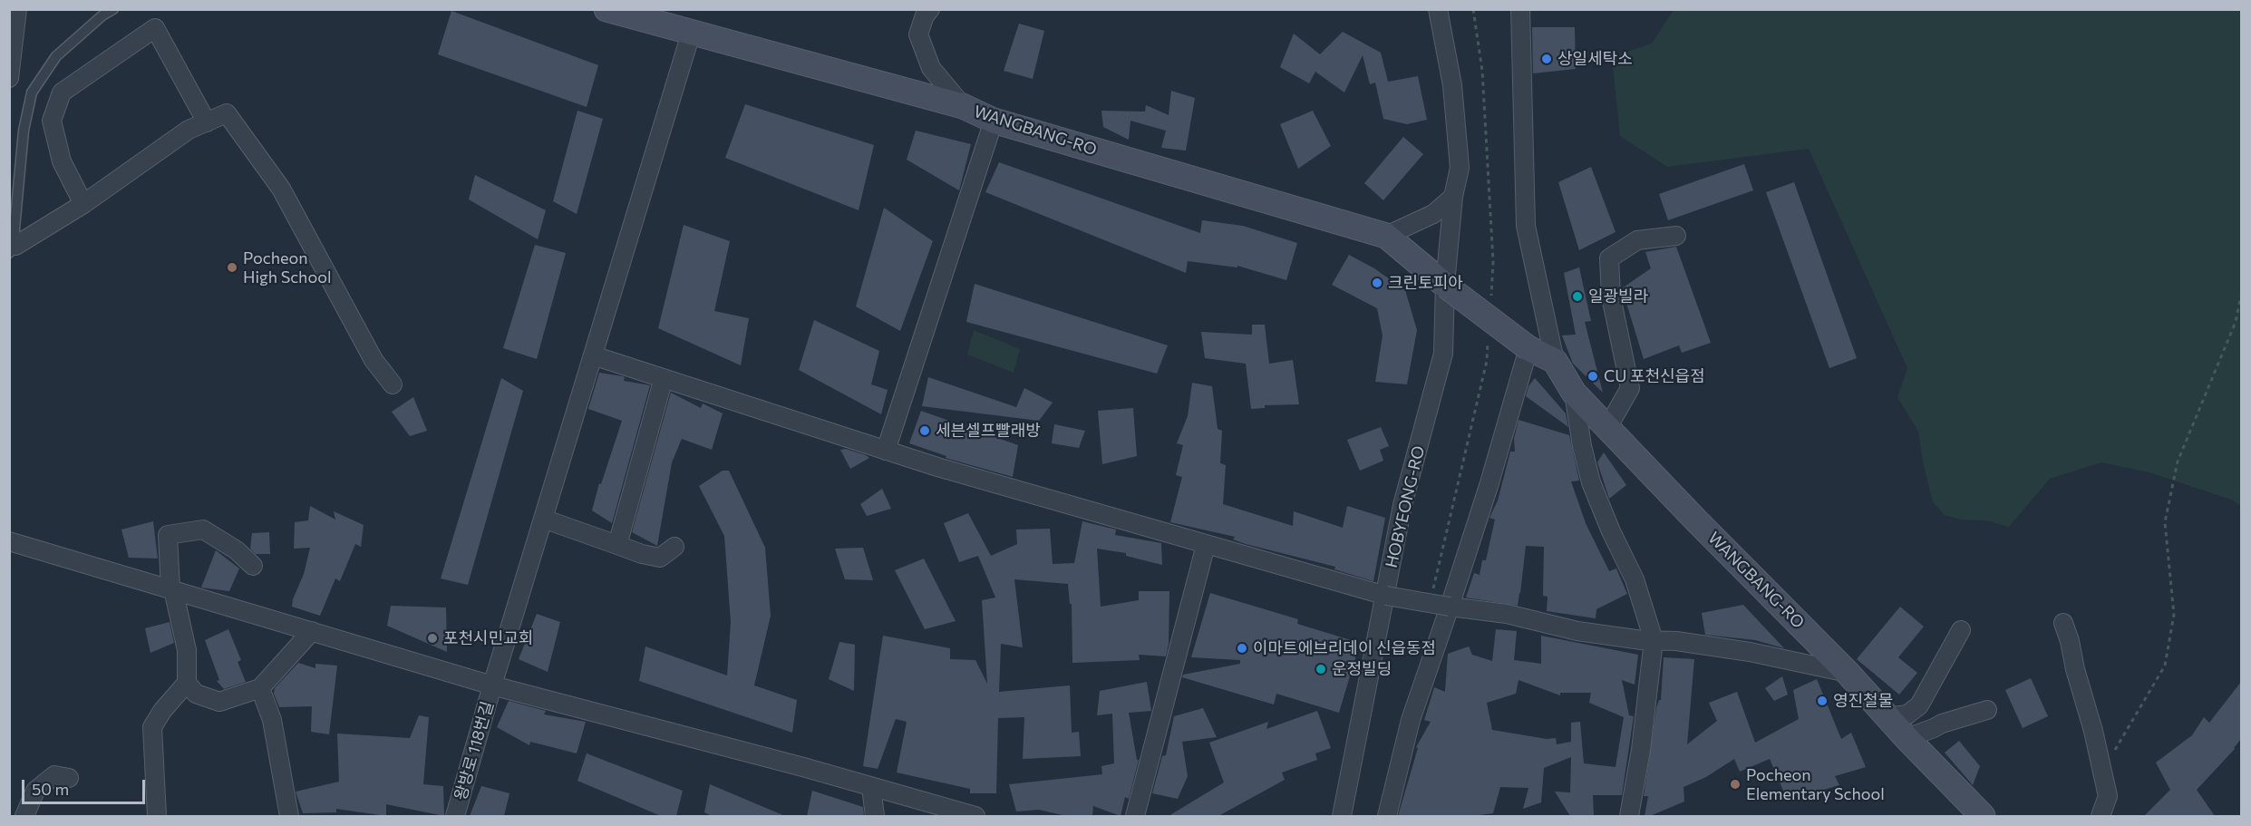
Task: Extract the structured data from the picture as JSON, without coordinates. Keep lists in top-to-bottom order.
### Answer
{
  "streets": {
    "main road": ["WANGBANG-RO"],
    "street": ["HOBYEONG-RO", "왕방로 118번길"]
  },
  "crossings": [
    ["WANGBANG-RO", "HOBYEONG-RO"],
    ["WANGBANG-RO", "왕방로 118번길"]
  ],
  "places": [
    "상일세탁소",
    "Pocheon High School",
    "크린토피아",
    "일광빌라",
    "CU 포천신읍점",
    "세븐셀프빨래방",
    "포천시민교회",
    "이마트에브리데이 신읍동점",
    "운정빌딩",
    "영진철물",
    "Pocheon Elementary School"
  ],
  "scale_bar": "50 m"
}
